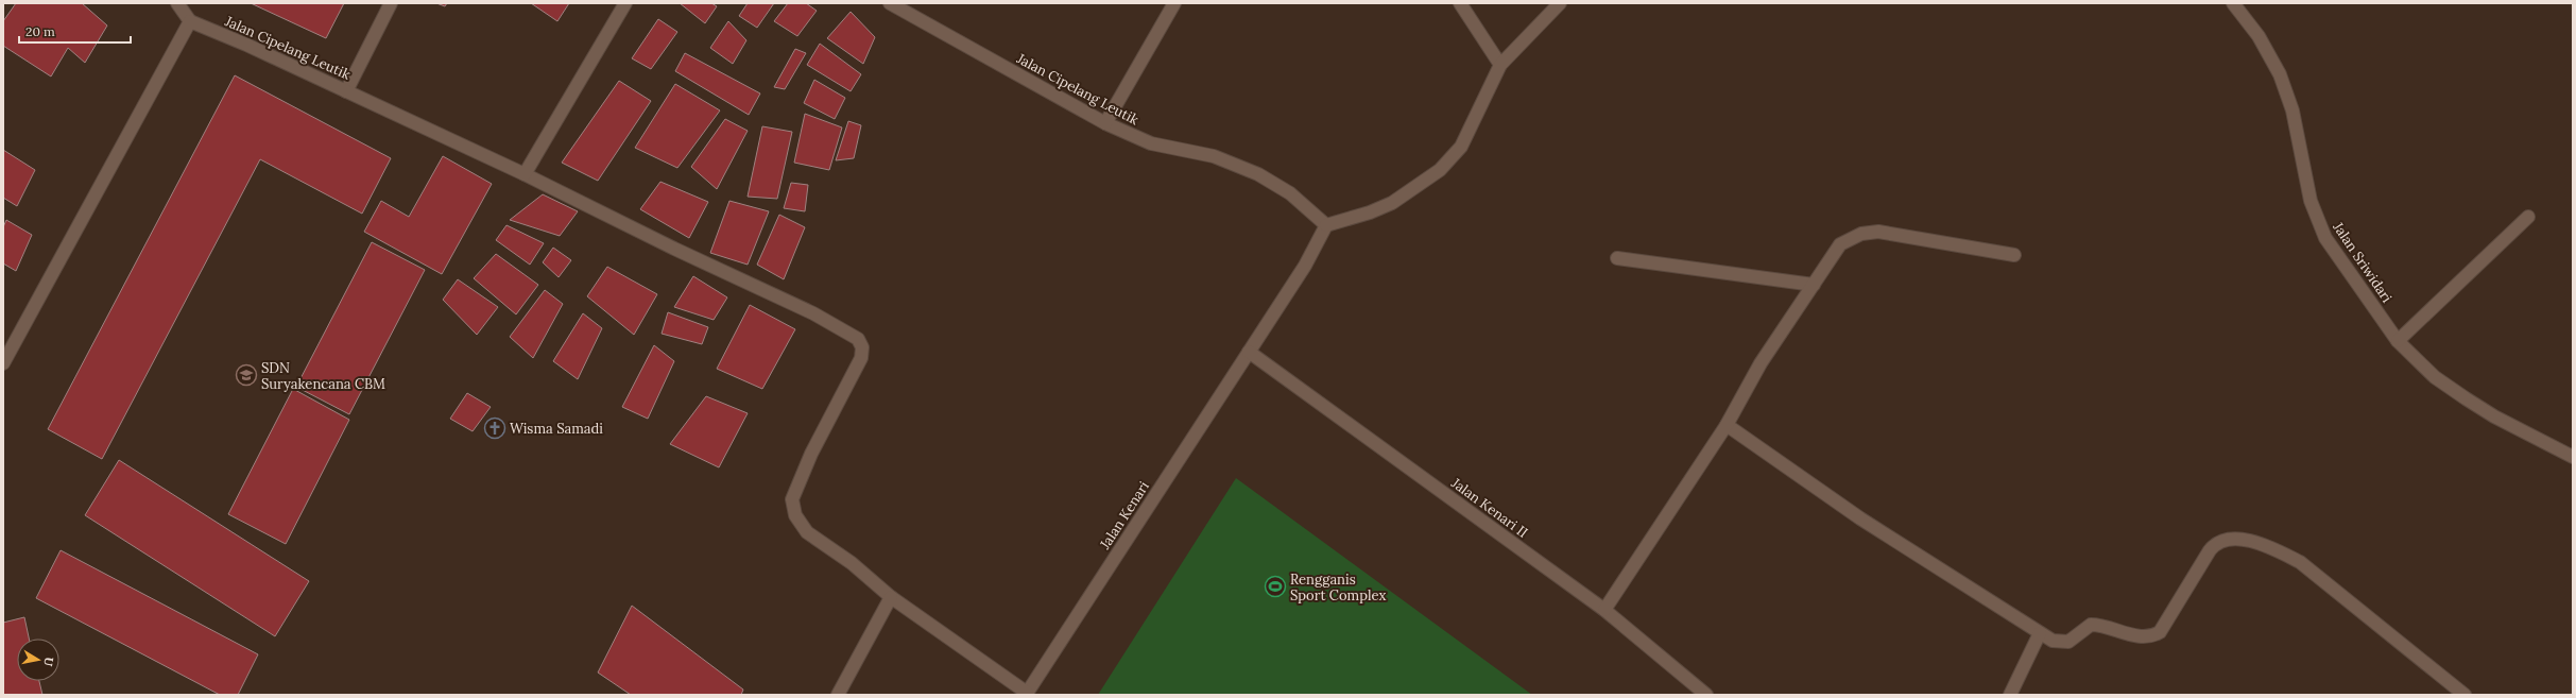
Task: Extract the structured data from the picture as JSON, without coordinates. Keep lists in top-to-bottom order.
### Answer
{
  "streets": {
    "street": [
      "Jalan Cipelang Leutik",
      "Jalan Sriwidari",
      "Jalan Kenari II",
      "Jalan Kenari"
    ]
  },
  "crossings": [
    ["Jalan Kenari II", "Jalan Kenari"]
  ],
  "places": {
    "school or university": ["SDN Suryakencana CBM"],
    "church": ["Wisma Samadi"],
    "sports": ["Rengganis Sport Complex"]
  },
  "scale_bar": "20 m",
  "north": "right"
}
